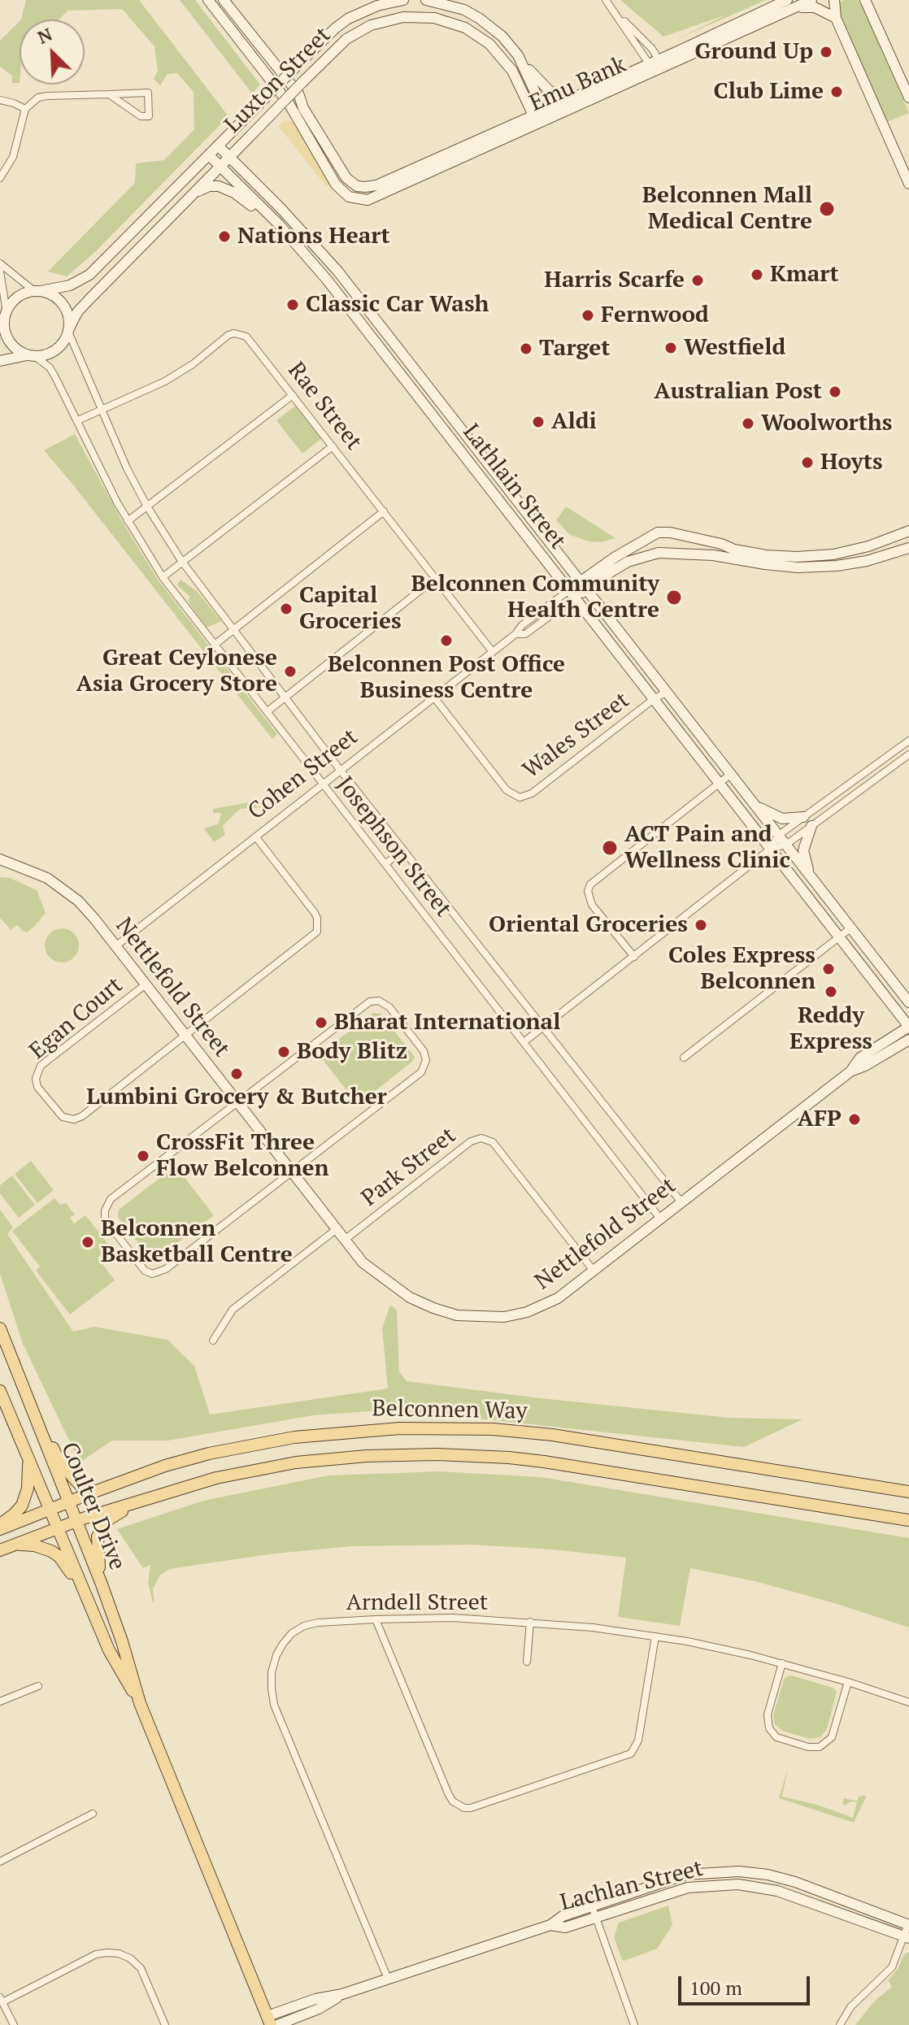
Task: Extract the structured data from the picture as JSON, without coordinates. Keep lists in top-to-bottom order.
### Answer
{
  "streets": {
    "main road": ["Belconnen Way", "Coulter Drive"],
    "street": [
      "Luxton Street",
      "Emu Bank",
      "Rae Street",
      "Lathlain Street",
      "Wales Street",
      "Cohen Street",
      "Josephson Street",
      "Nettlefold Street",
      "Egan Court",
      "Park Street",
      "Arndell Street",
      "Lachlan Street"
    ]
  },
  "crossings": [
    ["Luxton Street", "Emu Bank"],
    ["Luxton Street", "Lathlain Street"],
    ["Luxton Street", "Josephson Street"],
    ["Rae Street", "Cohen Street"],
    ["Rae Street", "Josephson Street"],
    ["Lathlain Street", "Wales Street"],
    ["Lathlain Street", "Cohen Street"],
    ["Lathlain Street", "Nettlefold Street"],
    ["Wales Street", "Cohen Street"],
    ["Cohen Street", "Josephson Street"],
    ["Cohen Street", "Nettlefold Street"],
    ["Cohen Street", "Egan Court"],
    ["Josephson Street", "Nettlefold Street"],
    ["Nettlefold Street", "Egan Court"],
    ["Nettlefold Street", "Park Street"],
    ["Belconnen Way", "Coulter Drive"],
    ["Coulter Drive", "Lachlan Street"],
    ["Arndell Street", "Lachlan Street"]
  ],
  "places": [
    "Ground Up",
    "Club Lime",
    "Belconnen Mall Medical Centre",
    "Nations Heart",
    "Kmart",
    "Harris Scarfe",
    "Classic Car Wash",
    "Fernwood",
    "Westfield",
    "Target",
    "Australian Post",
    "Aldi",
    "Woolworths",
    "Hoyts",
    "Belconnen Community Health Centre",
    "Capital Groceries",
    "Belconnen Post Office Business Centre",
    "Great Ceylonese Asia Grocery Store",
    "ACT Pain and Wellness Clinic",
    "Oriental Groceries",
    "Coles Express Belconnen",
    "Reddy Express",
    "Bharat International",
    "Body Blitz",
    "Lumbini Grocery & Butcher",
    "AFP",
    "CrossFit Three Flow Belconnen",
    "Belconnen Basketball Centre"
  ],
  "scale_bar": "100 m",
  "north": "top left"
}
